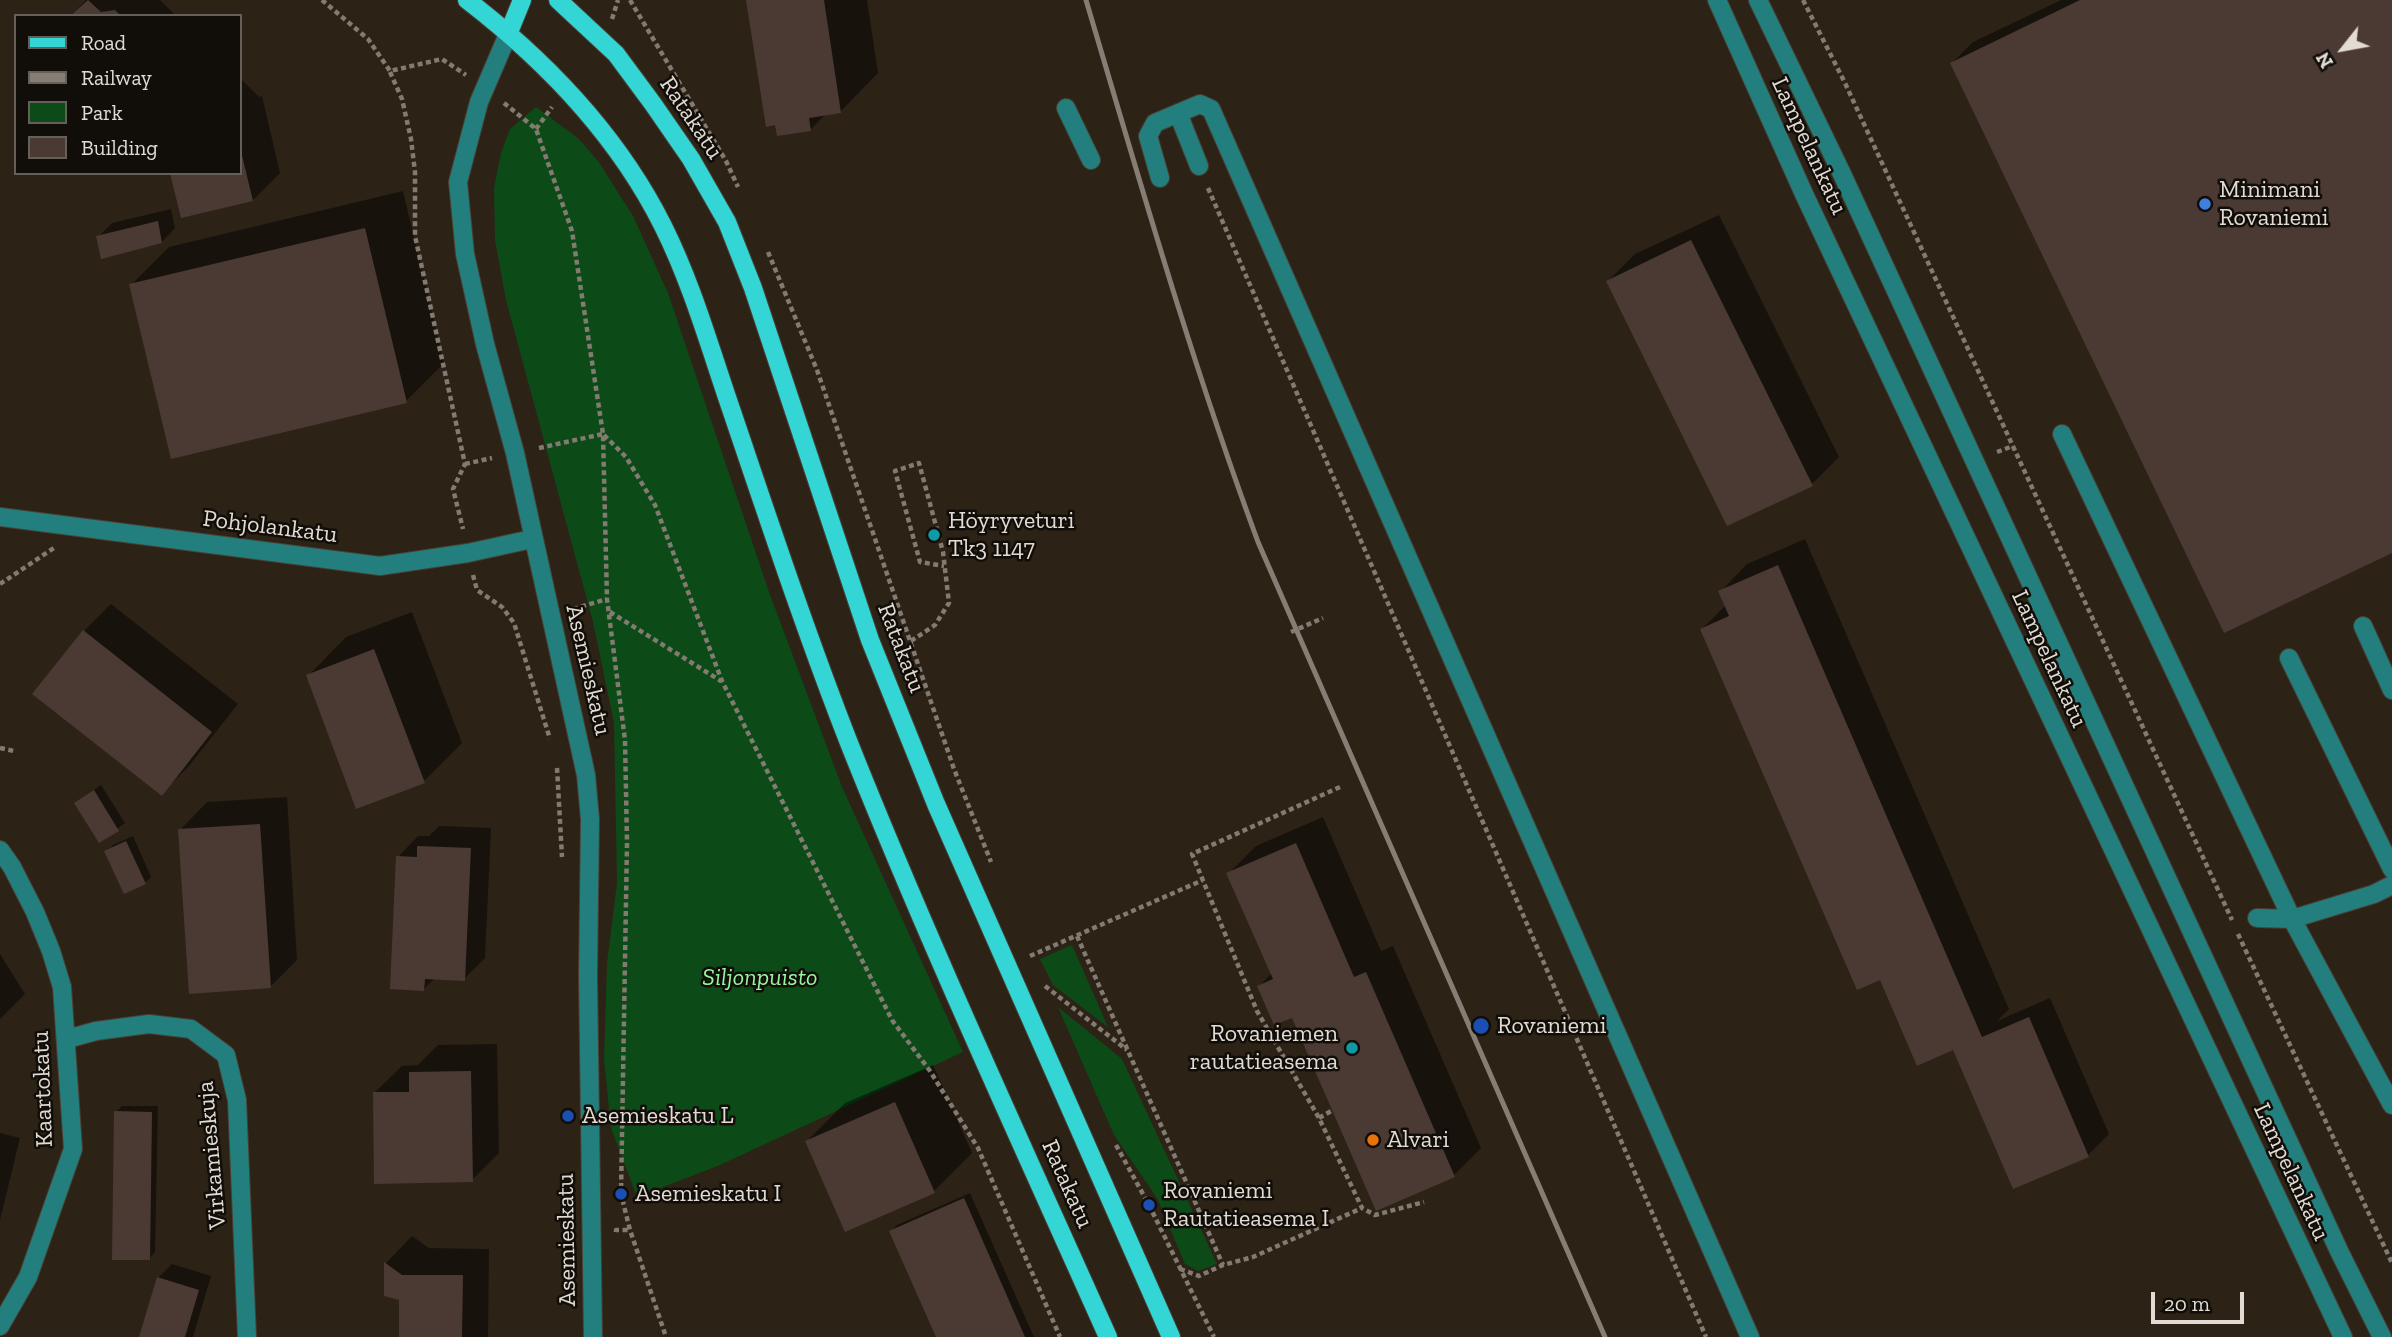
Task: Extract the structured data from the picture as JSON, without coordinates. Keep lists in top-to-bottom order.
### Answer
{
  "streets": {
    "main road": ["Ratakatu"],
    "street": [
      "Lampelankatu",
      "Pohjolankatu",
      "Asemieskatu",
      "Kaartokatu",
      "Virkamieskuja"
    ]
  },
  "crossings": [
    ["Ratakatu", "Asemieskatu"],
    ["Pohjolankatu", "Asemieskatu"],
    ["Kaartokatu", "Virkamieskuja"]
  ],
  "parks": ["Siljonpuisto"],
  "places": [
    "Minimani Rovaniemi",
    "Höyryveturi Tk3 1147",
    "Rovaniemi",
    "Rovaniemen rautatieasema",
    "Asemieskatu L",
    "Alvari",
    "Asemieskatu I",
    "Rovaniemi Rautatieasema I"
  ],
  "legend": [
    "Road",
    "Railway",
    "Park",
    "Building"
  ],
  "scale_bar": "20 m",
  "north": "bottom left"
}
